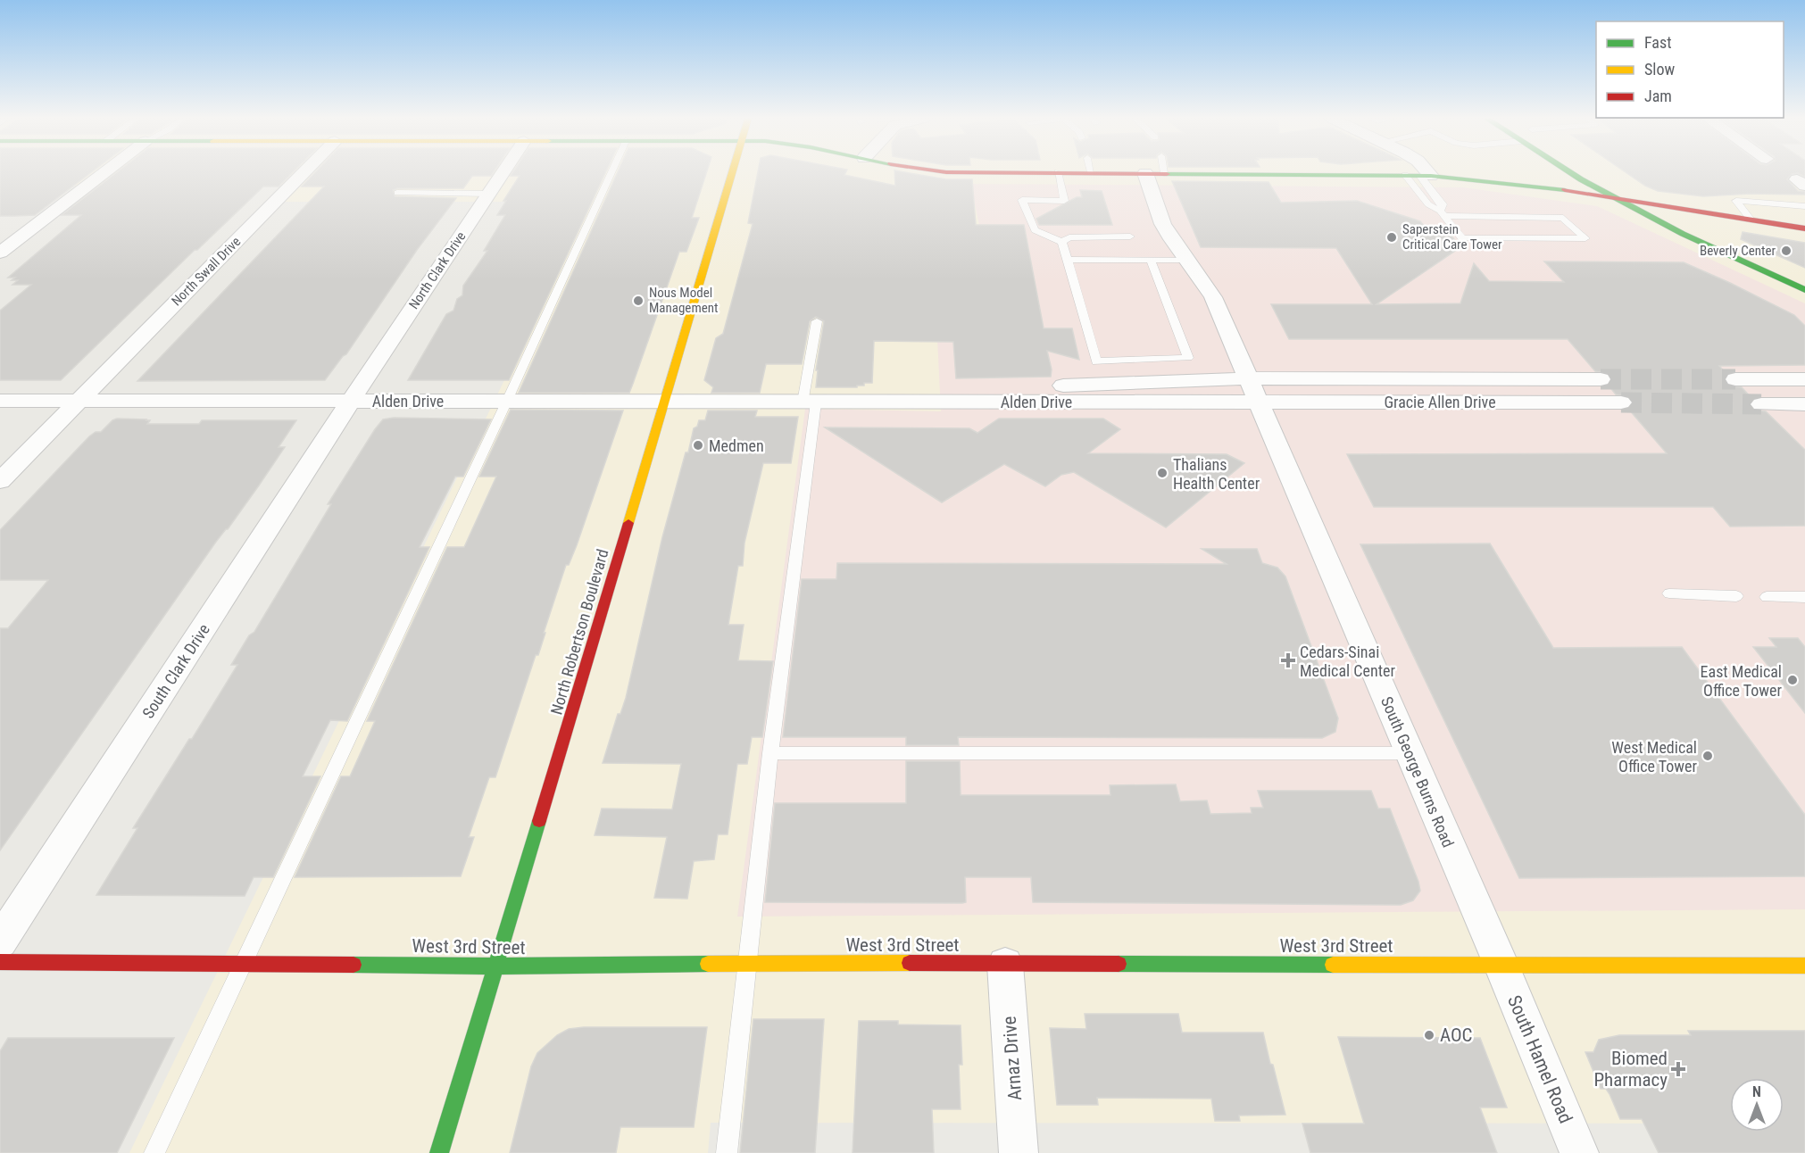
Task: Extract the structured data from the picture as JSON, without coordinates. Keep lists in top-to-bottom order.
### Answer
{
  "streets": {
    "main road": ["North Robertson Boulevard", "West 3rd Street"],
    "street": [
      "North Clark Drive",
      "North Swall Drive",
      "Alden Drive",
      "Gracie Allen Drive",
      "South Clark Drive",
      "South George Burns Road",
      "Arnaz Drive",
      "South Hamel Road"
    ]
  },
  "crossings": [
    ["North Clark Drive", "Alden Drive"],
    ["North Clark Drive", "South Clark Drive"],
    ["North Swall Drive", "Alden Drive"],
    ["Alden Drive", "Gracie Allen Drive"],
    ["Alden Drive", "North Robertson Boulevard"],
    ["Alden Drive", "South Clark Drive"],
    ["Alden Drive", "South George Burns Road"],
    ["Gracie Allen Drive", "South George Burns Road"],
    ["North Robertson Boulevard", "West 3rd Street"],
    ["South George Burns Road", "West 3rd Street"],
    ["South George Burns Road", "South Hamel Road"],
    ["West 3rd Street", "Arnaz Drive"],
    ["West 3rd Street", "South Hamel Road"]
  ],
  "places": {
    "other": [
      "Saperstein Critical Care Tower",
      "Beverly Center",
      "Nous Model Management",
      "Medmen",
      "Thalians Health Center",
      "East Medical Office Tower",
      "West Medical Office Tower",
      "AOC"
    ],
    "health": ["Cedars-Sinai Medical Center", "Biomed Pharmacy"]
  },
  "legend": ["Fast", "Slow", "Jam"],
  "north": "top"
}
